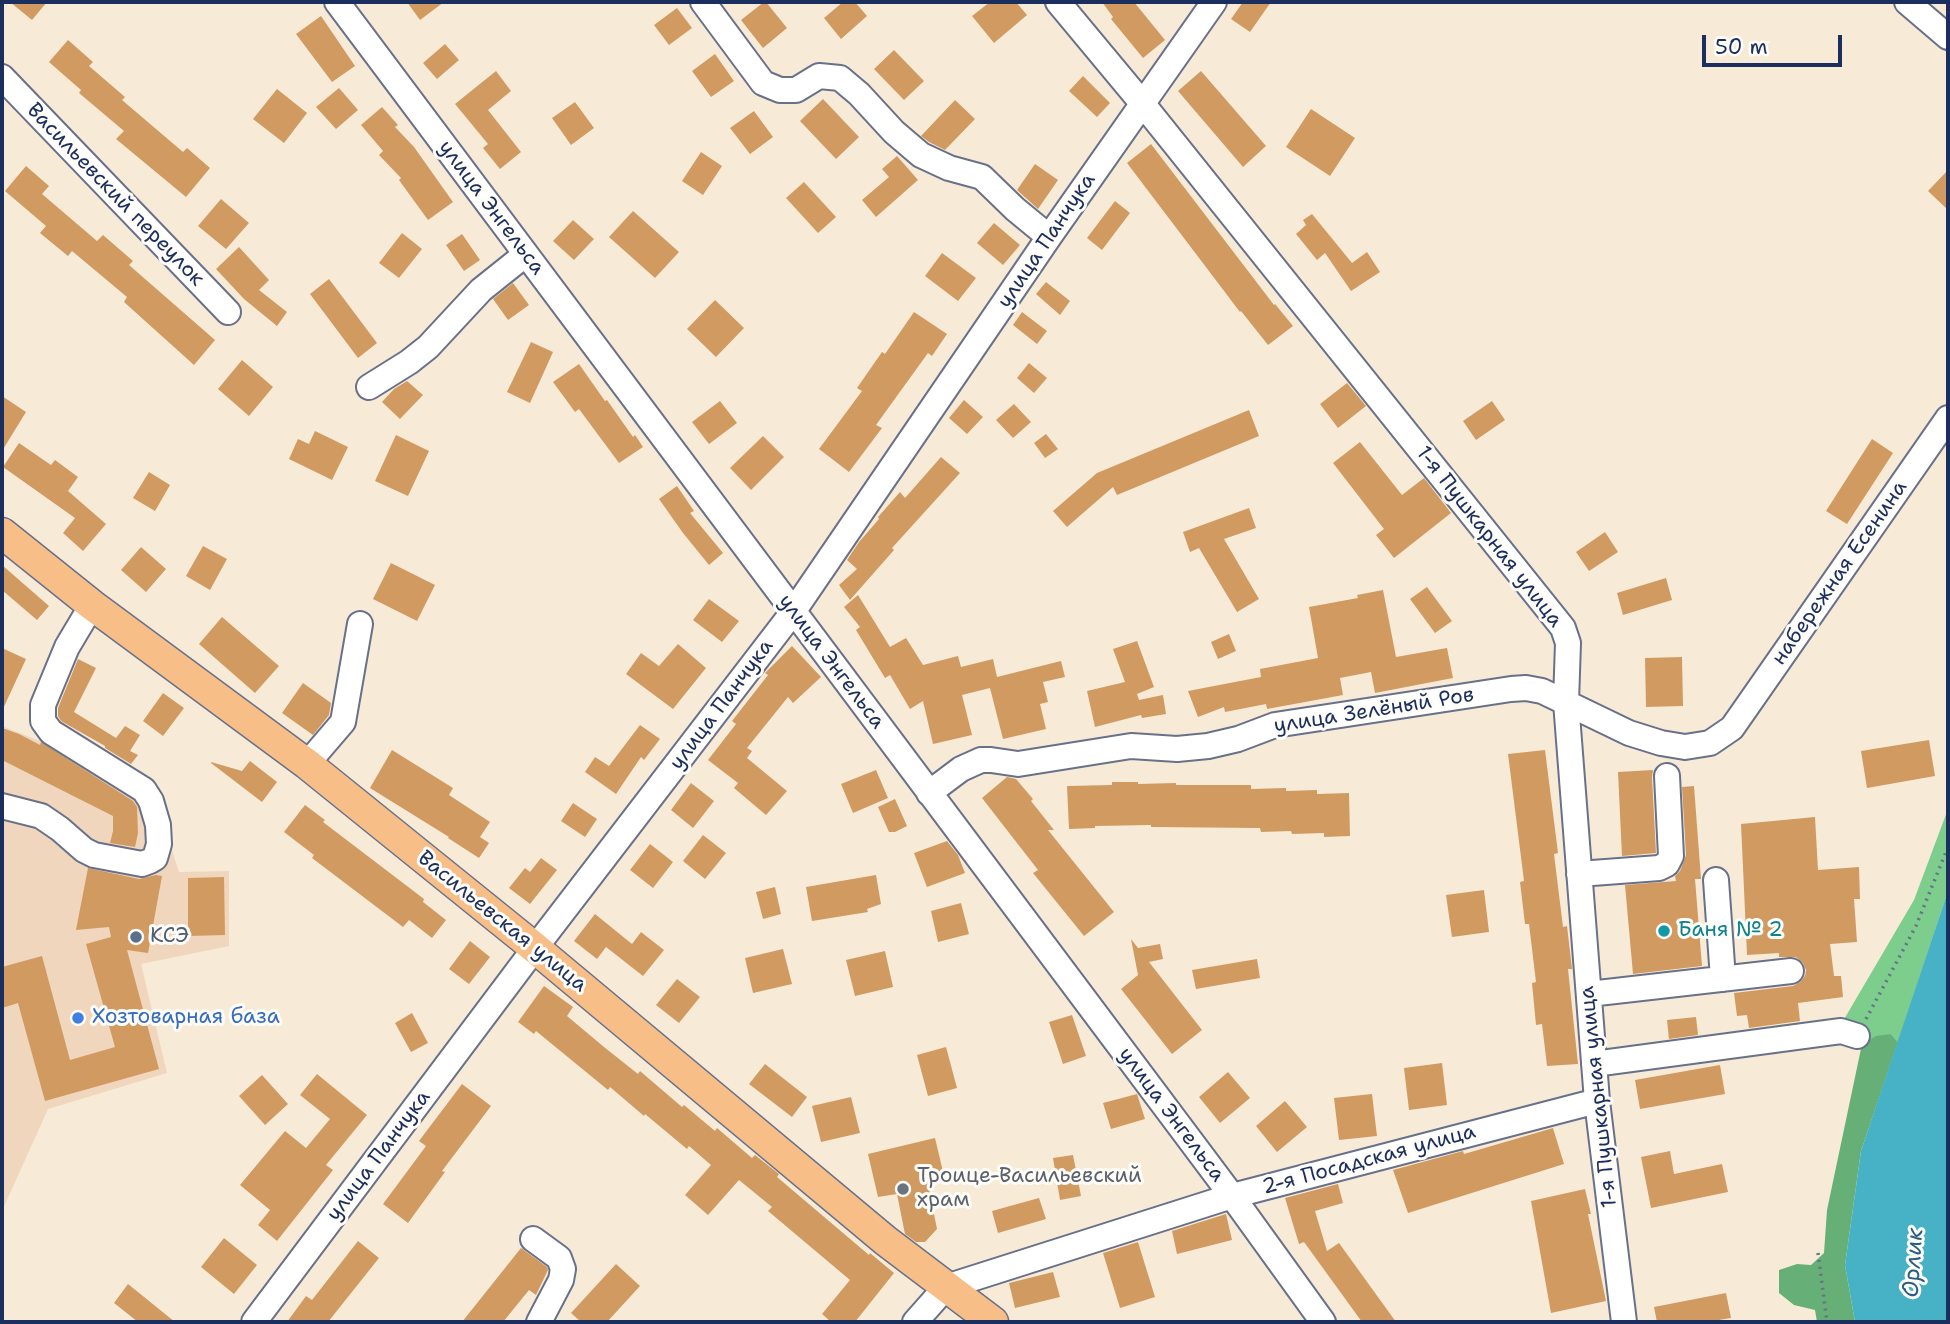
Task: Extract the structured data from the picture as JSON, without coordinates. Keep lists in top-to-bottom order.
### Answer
{
  "streets": {
    "main road": ["Васильевская улица"],
    "street": [
      "Васильевский переулок",
      "улица Энгельса",
      "улица Панчука",
      "1-я Пушкарная улица",
      "набережная Есенина",
      "улица Зелёный Ров",
      "2-я Посадская улица"
    ]
  },
  "crossings": [
    ["улица Энгельса", "улица Панчука"],
    ["улица Энгельса", "улица Зелёный Ров"],
    ["улица Энгельса", "2-я Посадская улица"],
    ["улица Панчука", "1-я Пушкарная улица"],
    ["улица Панчука", "Васильевская улица"],
    ["1-я Пушкарная улица", "улица Зелёный Ров"],
    ["1-я Пушкарная улица", "2-я Посадская улица"],
    ["набережная Есенина", "улица Зелёный Ров"],
    ["Васильевская улица", "2-я Посадская улица"]
  ],
  "water": ["Орлик"],
  "places": [
    "Баня № 2",
    "КСЭ",
    "Хозтоварная база",
    "Троице-Васильевский храм"
  ],
  "scale_bar": "50 m"
}
